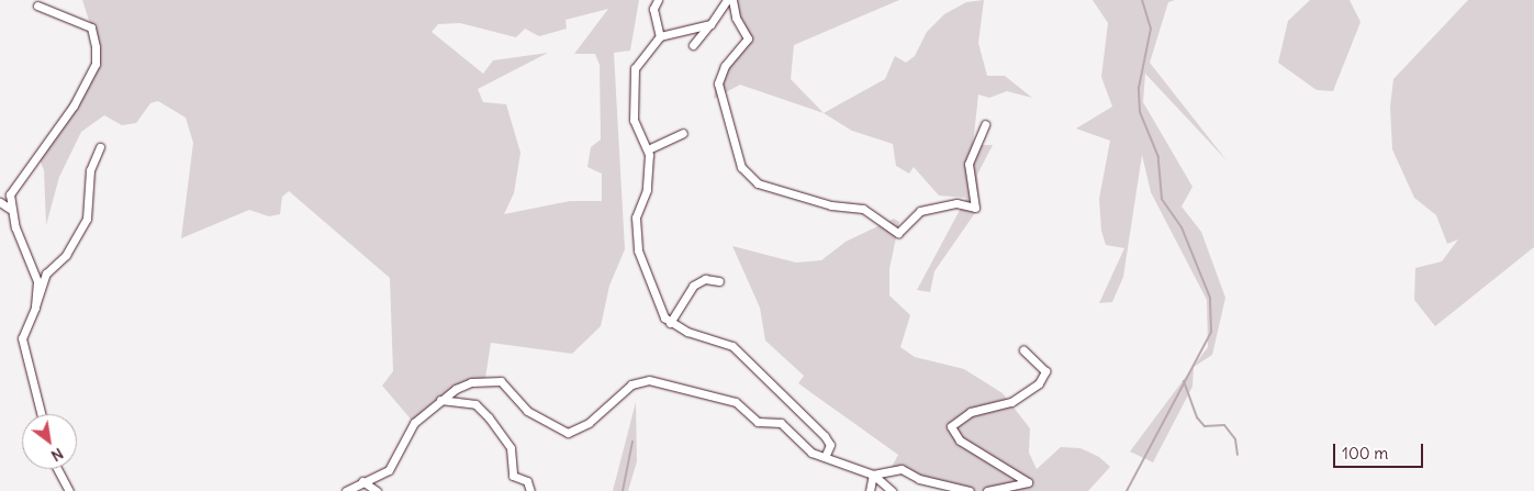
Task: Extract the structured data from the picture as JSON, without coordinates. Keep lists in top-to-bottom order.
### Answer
{
  "scale_bar": "100 m",
  "north": "bottom right"
}
